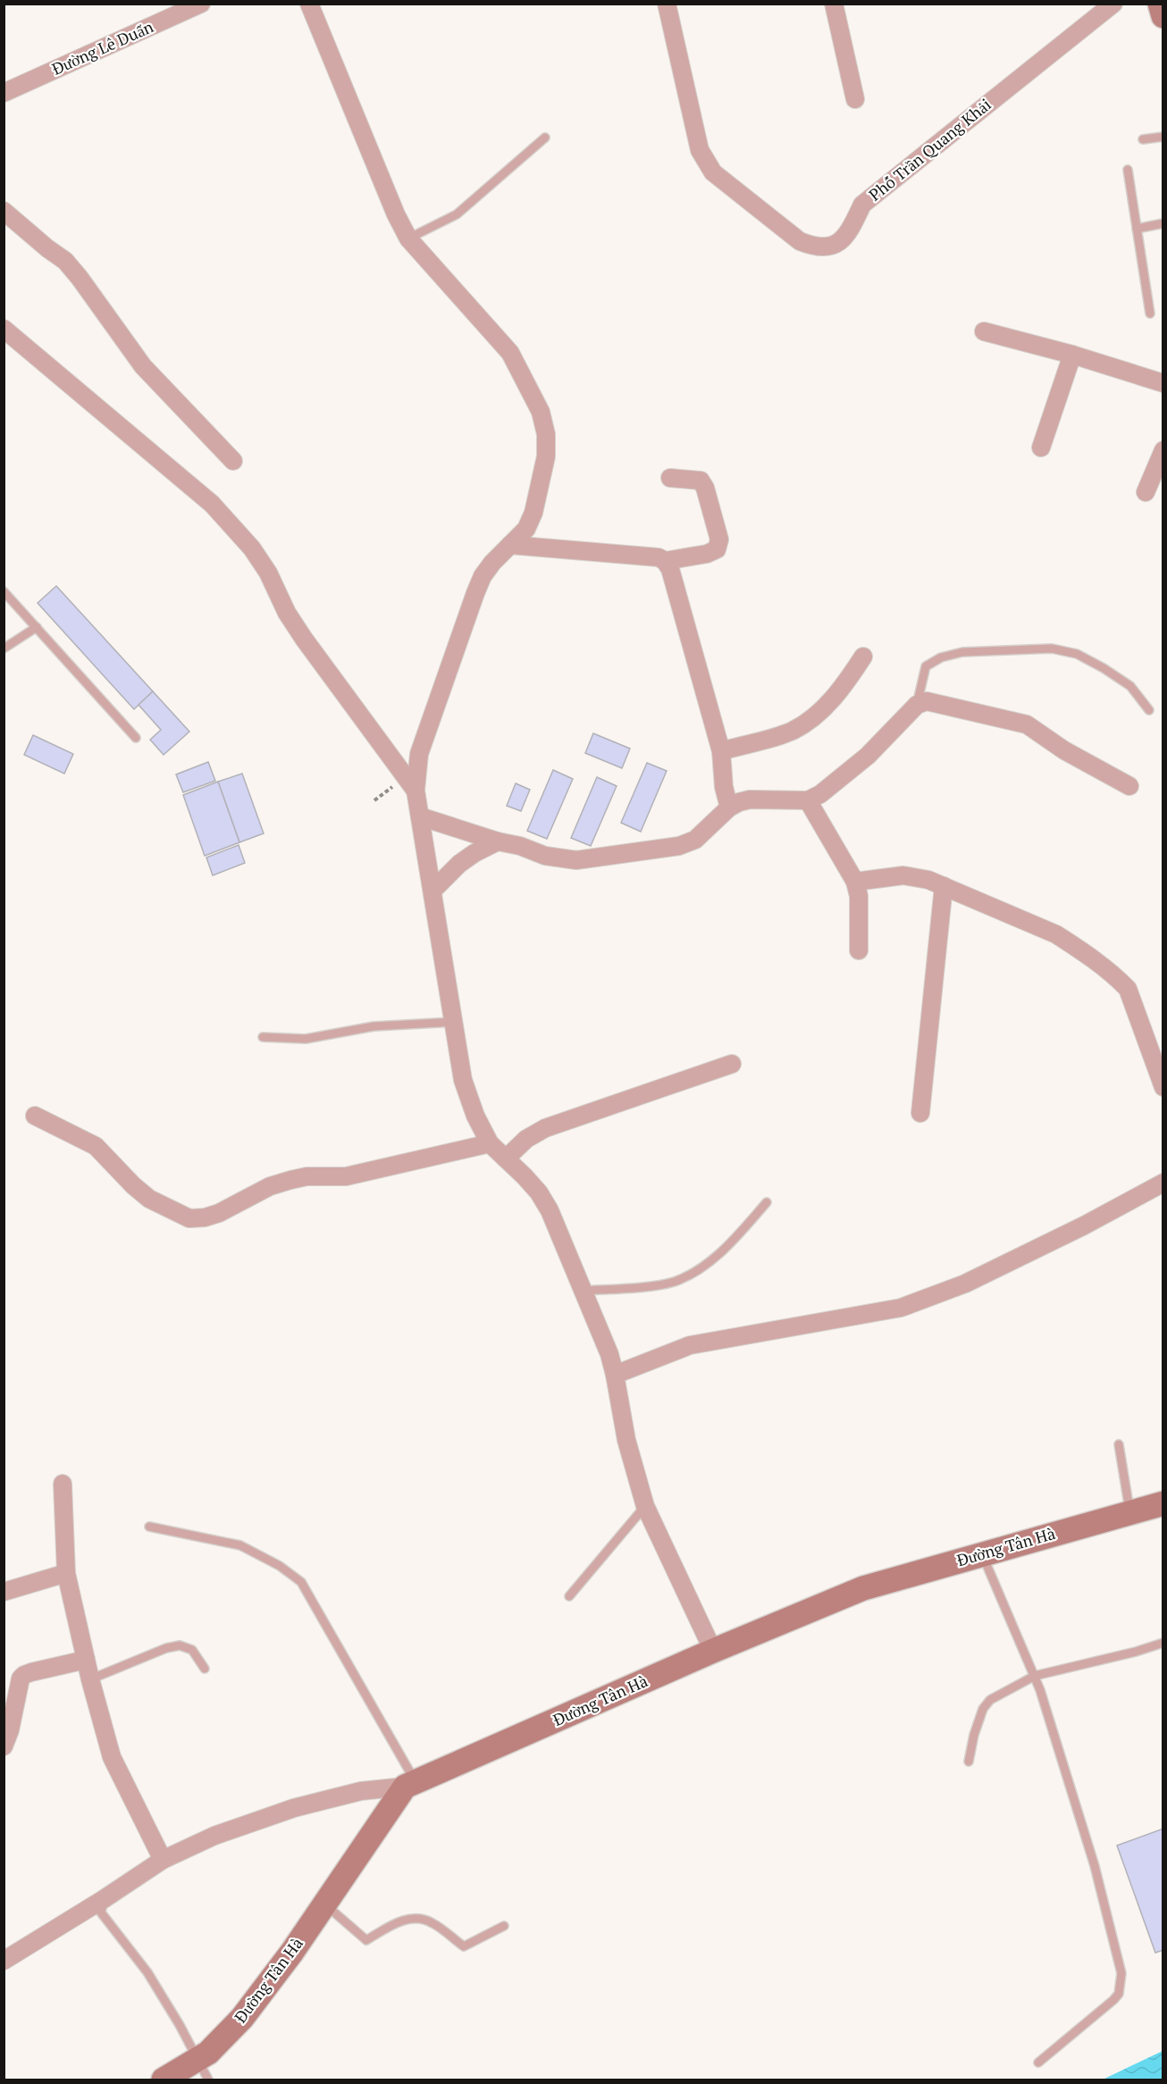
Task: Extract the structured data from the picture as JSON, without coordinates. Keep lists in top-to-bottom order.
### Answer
{
  "streets": {
    "main road": ["Đường Tân Hà"],
    "street": ["Đường Lê Duẩn", "Phố Trần Quang Khải"]
  }
}
